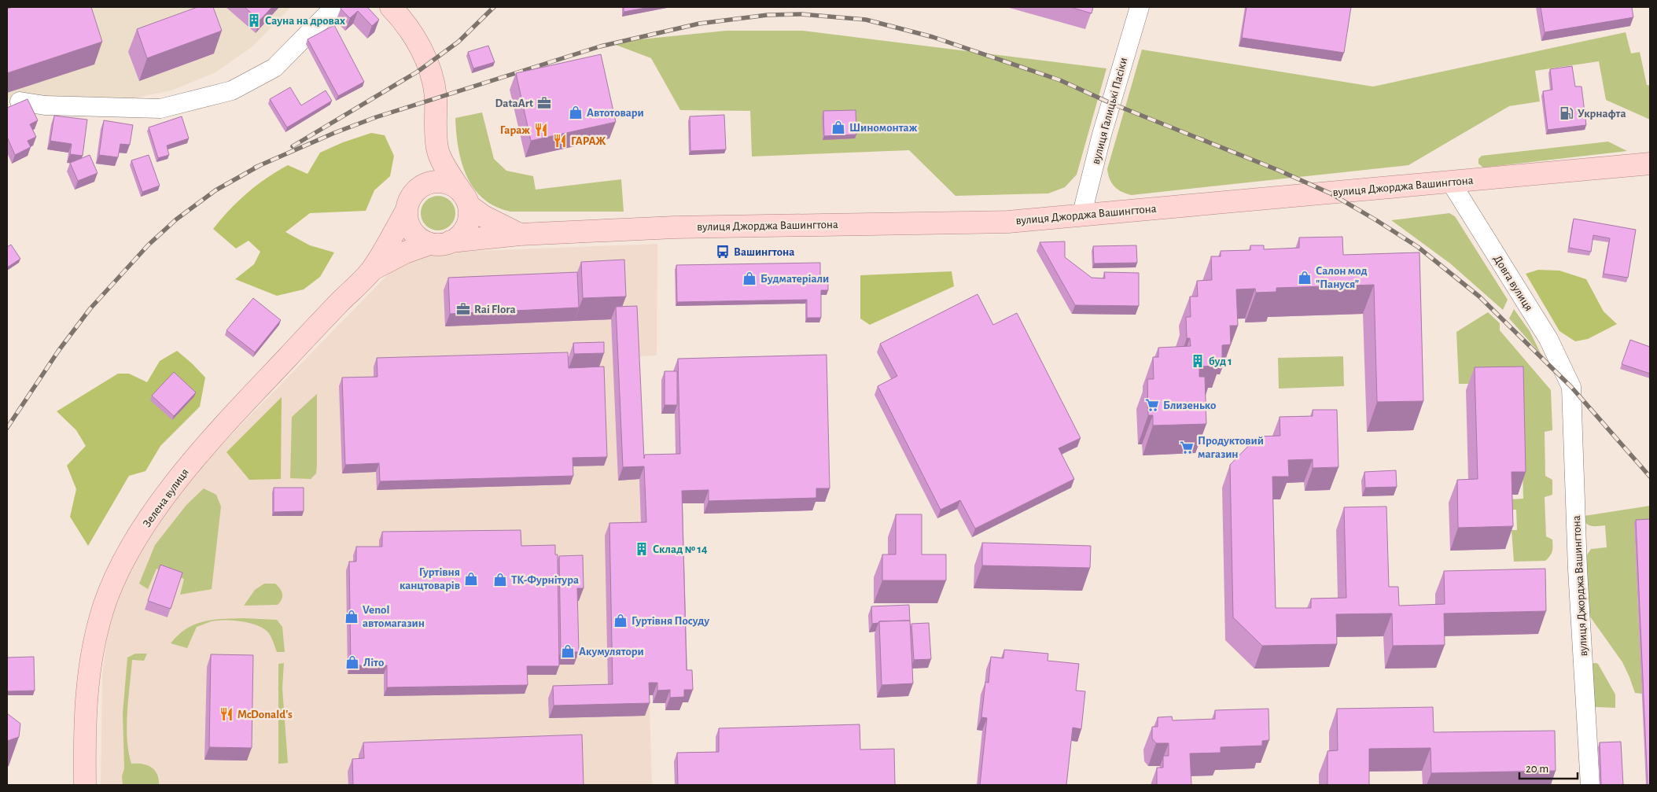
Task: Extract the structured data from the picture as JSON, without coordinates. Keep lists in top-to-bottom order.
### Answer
{
  "streets": {
    "main road": ["вулиця Джорджа Вашингтона", "Зелена вулиця"],
    "street": ["вулиця Галицькі Пасіки", "Довга вулиця"]
  },
  "crossings": [
    ["вулиця Галицькі Пасіки", "вулиця Джорджа Вашингтона"],
    ["вулиця Джорджа Вашингтона", "Довга вулиця"],
    ["вулиця Джорджа Вашингтона", "Зелена вулиця"]
  ],
  "places": {
    "building": ["Сауна на дровах", "буд 1", "Склад № 14"],
    "office": ["DataArt", "Rai Flora"],
    "shop": [
      "Автотовари",
      "Шиномонтаж",
      "Салон мод \"Пануся\"",
      "Будматеріали",
      "Гуртівня канцтоварів",
      "ТК-Фурнітура",
      "Venol автомагазин",
      "Гуртівня Посуду",
      "Акумулятори",
      "Літо"
    ],
    "fuel station": ["Укрнафта"],
    "restaurant": ["Гараж", "ГАРАЖ", "McDonald's"],
    "bus stop": ["Вашингтона"],
    "supermarket": ["Близенько", "Продуктовий магазин"]
  },
  "scale_bar": "20 m"
}
